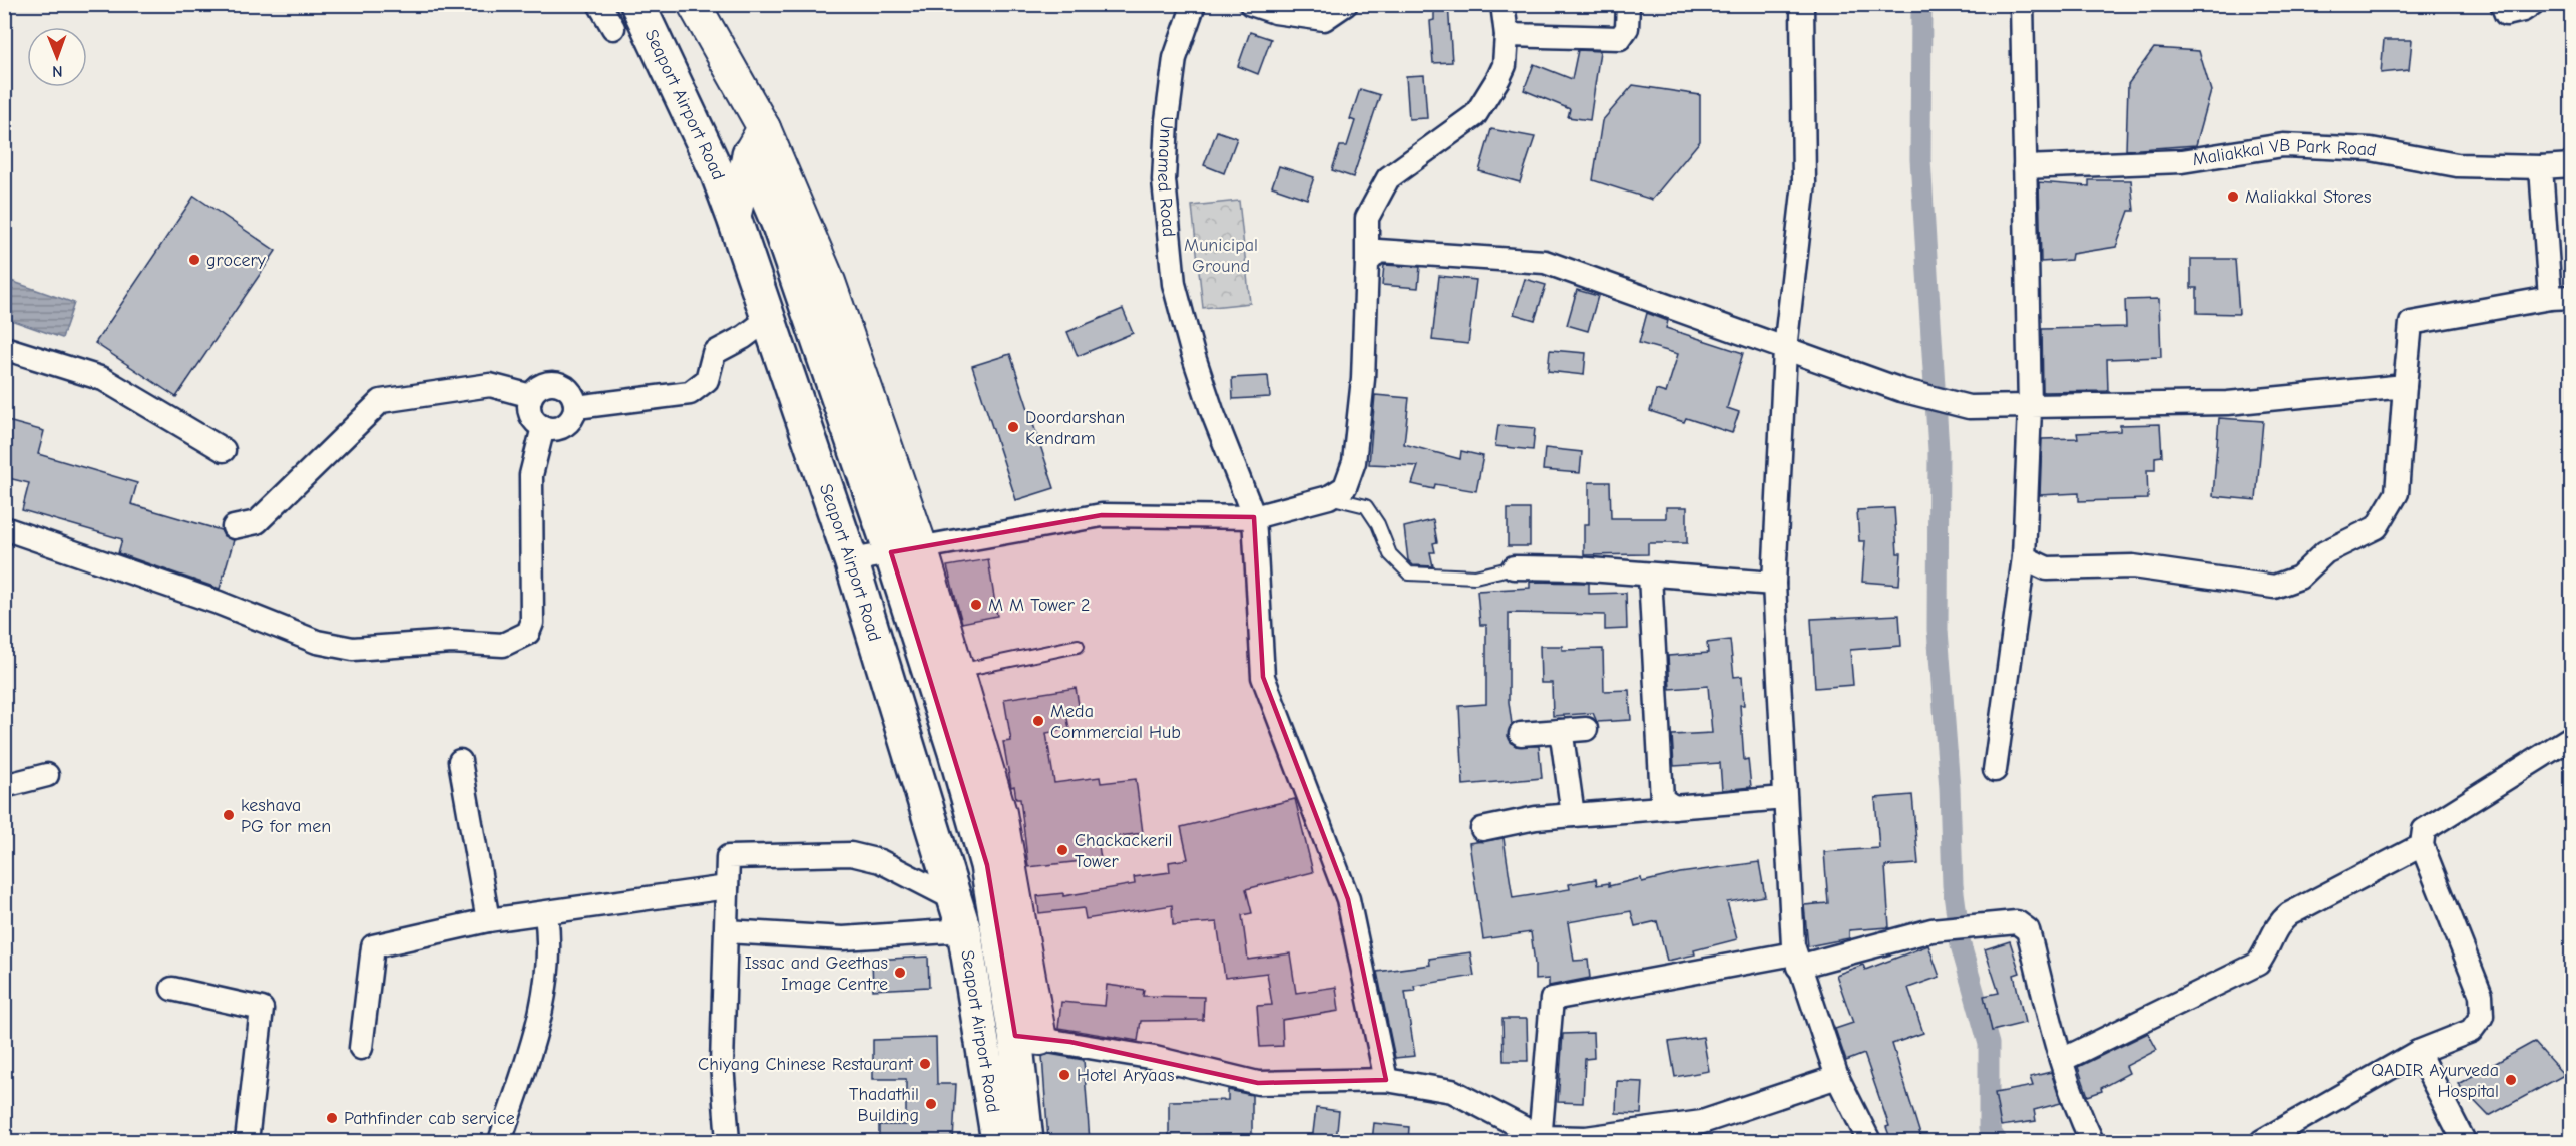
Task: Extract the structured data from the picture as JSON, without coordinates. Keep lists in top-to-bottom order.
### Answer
{
  "streets": {
    "main road": ["Seaport Airport Road"],
    "street": ["Maliakkal VB Park Road", "Unnamed Road"]
  },
  "parks": ["Municipal Ground"],
  "places": [
    "Maliakkal Stores",
    "grocery",
    "Doordarshan Kendram",
    "M M Tower 2",
    "Meda Commercial Hub",
    "keshava PG for men",
    "Chackackeril Tower",
    "Issac and Geethas Image Centre",
    "Chiyang Chinese Restaurant",
    "Hotel Aryaas",
    "QADIR Ayurveda Hospital",
    "Thadathil Building",
    "Pathfinder cab service"
  ],
  "north": "bottom"
}
